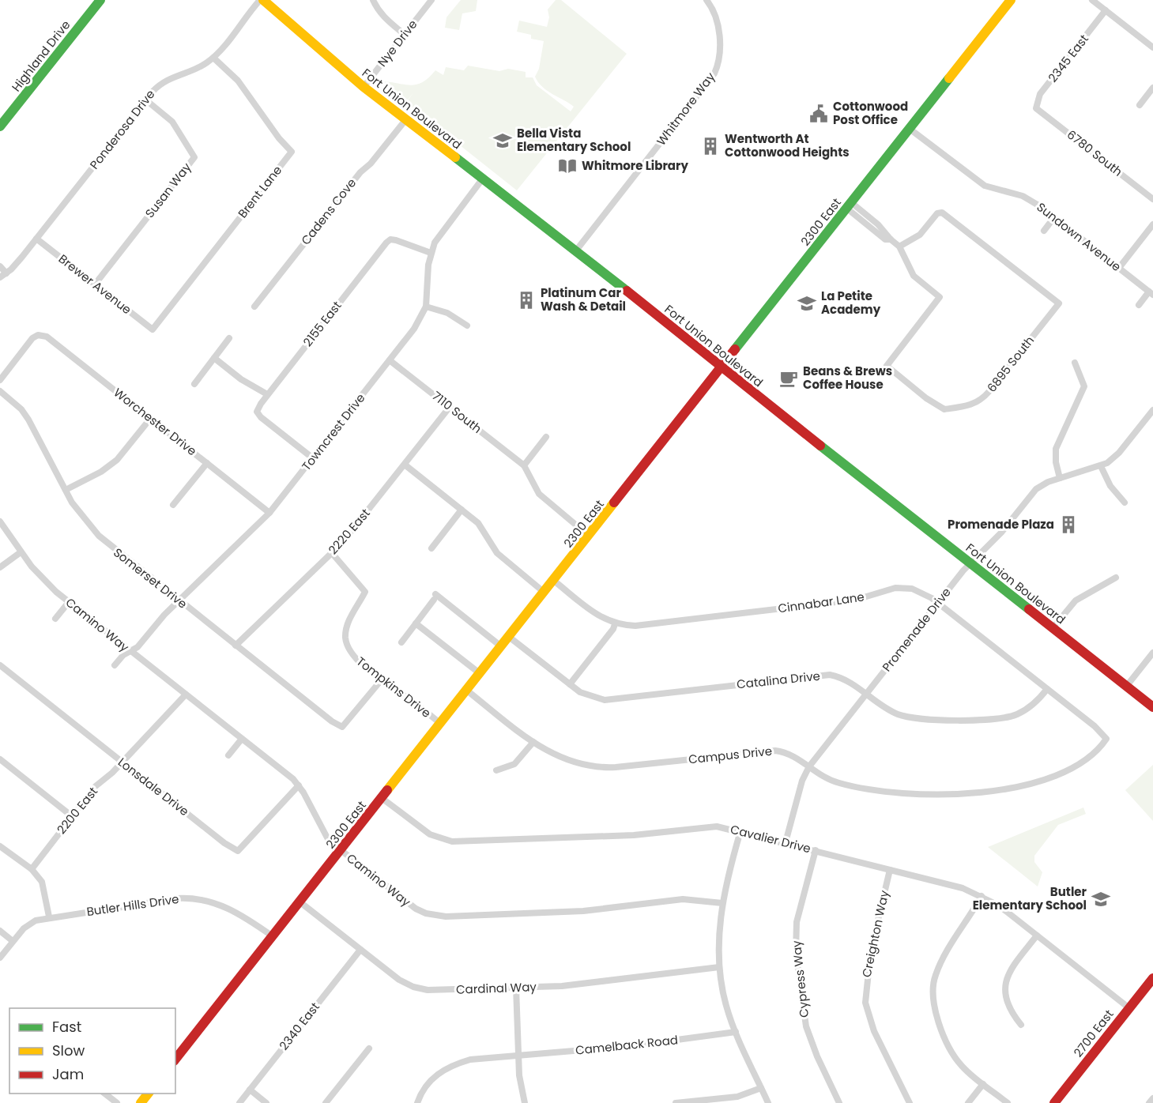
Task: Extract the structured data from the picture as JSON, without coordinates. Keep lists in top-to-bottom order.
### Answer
{
  "streets": {
    "street": [
      "Nye Drive",
      "Highland Drive",
      "2345 East",
      "Fort Union Boulevard",
      "Whitmore Way",
      "Ponderosa Drive",
      "6780 South",
      "Susan Way",
      "Brent Lane",
      "Cadens Cove",
      "2300 East",
      "Sundown Avenue",
      "Brewer Avenue",
      "2155 East",
      "6895 South",
      "7110 South",
      "Worchester Drive",
      "Towncrest Drive",
      "2220 East",
      "Somerset Drive",
      "Cinnabar Lane",
      "Camino Way",
      "Promenade Drive",
      "Catalina Drive",
      "Tompkins Drive",
      "Campus Drive",
      "Lonsdale Drive",
      "2200 East",
      "Cavalier Drive",
      "Butler Hills Drive",
      "Creighton Way",
      "Cypress Way",
      "Cardinal Way",
      "2340 East",
      "2700 East",
      "Camelback Road"
    ]
  },
  "crossings": [
    ["Nye Drive", "Fort Union Boulevard"],
    ["2345 East", "6780 South"],
    ["Fort Union Boulevard", "Whitmore Way"],
    ["Fort Union Boulevard", "Ponderosa Drive"],
    ["Fort Union Boulevard", "Cadens Cove"],
    ["Fort Union Boulevard", "2300 East"],
    ["Fort Union Boulevard", "Towncrest Drive"],
    ["Fort Union Boulevard", "Promenade Drive"],
    ["Ponderosa Drive", "Susan Way"],
    ["Ponderosa Drive", "Brent Lane"],
    ["Ponderosa Drive", "Brewer Avenue"],
    ["Susan Way", "Brewer Avenue"],
    ["Brent Lane", "Brewer Avenue"],
    ["2300 East", "Sundown Avenue"],
    ["2300 East", "6895 South"],
    ["2300 East", "Cinnabar Lane"],
    ["2300 East", "Camino Way"],
    ["2300 East", "Catalina Drive"],
    ["2300 East", "Tompkins Drive"],
    ["2300 East", "Campus Drive"],
    ["2300 East", "Cavalier Drive"],
    ["2300 East", "Butler Hills Drive"],
    ["2300 East", "Cardinal Way"],
    ["2155 East", "Towncrest Drive"],
    ["7110 South", "Towncrest Drive"],
    ["7110 South", "2220 East"],
    ["Worchester Drive", "Towncrest Drive"],
    ["Towncrest Drive", "Somerset Drive"],
    ["Towncrest Drive", "Camino Way"],
    ["2220 East", "Somerset Drive"],
    ["2220 East", "Tompkins Drive"],
    ["Somerset Drive", "Tompkins Drive"],
    ["Cinnabar Lane", "Promenade Drive"],
    ["Cinnabar Lane", "Catalina Drive"],
    ["Cinnabar Lane", "Campus Drive"],
    ["Camino Way", "Lonsdale Drive"],
    ["Camino Way", "2200 East"],
    ["Promenade Drive", "Catalina Drive"],
    ["Promenade Drive", "Campus Drive"],
    ["Promenade Drive", "Cavalier Drive"],
    ["Lonsdale Drive", "2200 East"],
    ["Cavalier Drive", "Creighton Way"],
    ["Cavalier Drive", "Cypress Way"],
    ["Cavalier Drive", "2700 East"],
    ["Cardinal Way", "2340 East"]
  ],
  "places": {
    "public building": ["Cottonwood Post Office"],
    "school or university": ["Bella Vista Elementary School", "La Petite Academy", "Butler Elementary School"],
    "building": ["Wentworth At Cottonwood Heights", "Platinum Car Wash & Detail", "Promenade Plaza"],
    "library": ["Whitmore Library"],
    "cafe": ["Beans & Brews Coffee House"]
  },
  "legend": ["Fast", "Slow", "Jam"]
}
